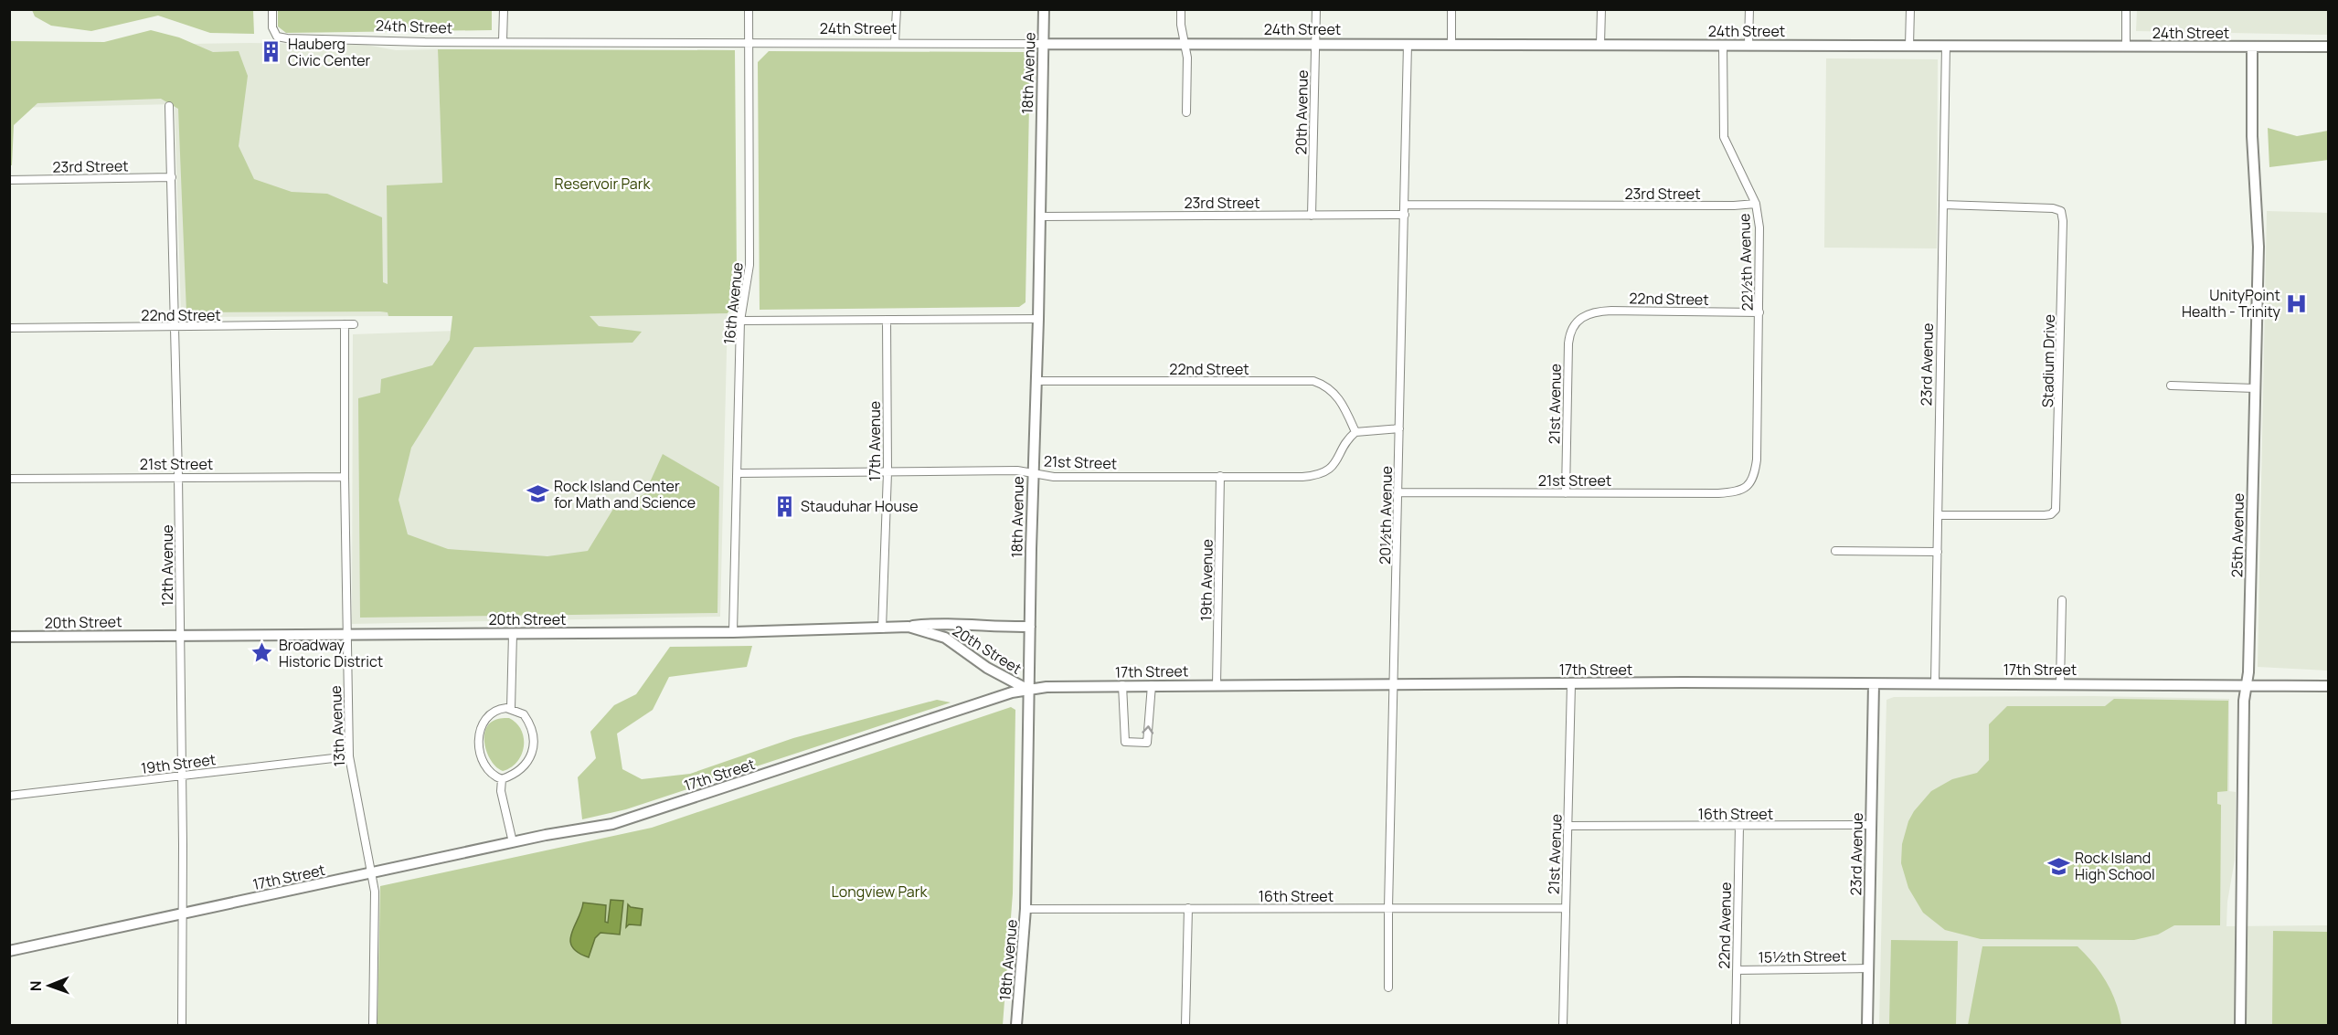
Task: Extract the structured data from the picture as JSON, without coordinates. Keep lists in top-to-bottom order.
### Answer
{
  "streets": {
    "street": [
      "24th Street",
      "18th Avenue",
      "20th Avenue",
      "23rd Street",
      "22½th Avenue",
      "22nd Street",
      "16th Avenue",
      "Stadium Drive",
      "23rd Avenue",
      "21st Avenue",
      "17th Avenue",
      "21st Street",
      "20½th Avenue",
      "25th Avenue",
      "12th Avenue",
      "19th Avenue",
      "20th Street",
      "17th Street",
      "13th Avenue",
      "19th Street",
      "16th Street",
      "22nd Avenue",
      "15½th Street"
    ]
  },
  "crossings": [
    ["24th Street", "18th Avenue"],
    ["24th Street", "20th Avenue"],
    ["24th Street", "22½th Avenue"],
    ["24th Street", "16th Avenue"],
    ["24th Street", "23rd Avenue"],
    ["24th Street", "20½th Avenue"],
    ["24th Street", "25th Avenue"],
    ["18th Avenue", "23rd Street"],
    ["18th Avenue", "22nd Street"],
    ["18th Avenue", "21st Street"],
    ["18th Avenue", "20th Street"],
    ["18th Avenue", "17th Street"],
    ["18th Avenue", "16th Street"],
    ["20th Avenue", "23rd Street"],
    ["23rd Street", "22½th Avenue"],
    ["23rd Street", "20½th Avenue"],
    ["23rd Street", "12th Avenue"],
    ["22½th Avenue", "22nd Street"],
    ["22½th Avenue", "21st Street"],
    ["22nd Street", "21st Avenue"],
    ["22nd Street", "21st Street"],
    ["22nd Street", "12th Avenue"],
    ["22nd Street", "13th Avenue"],
    ["16th Avenue", "21st Street"],
    ["16th Avenue", "20th Street"],
    ["Stadium Drive", "23rd Avenue"],
    ["23rd Avenue", "17th Street"],
    ["23rd Avenue", "16th Street"],
    ["23rd Avenue", "15½th Street"],
    ["21st Avenue", "21st Street"],
    ["21st Avenue", "17th Street"],
    ["21st Avenue", "16th Street"],
    ["17th Avenue", "21st Street"],
    ["17th Avenue", "20th Street"],
    ["21st Street", "20½th Avenue"],
    ["21st Street", "12th Avenue"],
    ["21st Street", "19th Avenue"],
    ["21st Street", "13th Avenue"],
    ["20½th Avenue", "17th Street"],
    ["20½th Avenue", "16th Street"],
    ["25th Avenue", "17th Street"],
    ["12th Avenue", "20th Street"],
    ["12th Avenue", "17th Street"],
    ["12th Avenue", "19th Street"],
    ["19th Avenue", "17th Street"],
    ["20th Street", "17th Street"],
    ["20th Street", "13th Avenue"],
    ["17th Street", "13th Avenue"],
    ["13th Avenue", "19th Street"],
    ["16th Street", "22nd Avenue"],
    ["22nd Avenue", "15½th Street"]
  ],
  "parks": ["Reservoir Park", "Longview Park"],
  "places": {
    "building": ["Hauberg Civic Center", "Stauduhar House"],
    "hospital": ["UnityPoint Health - Trinity"],
    "school or university": ["Rock Island Center for Math and Science", "Rock Island High School"],
    "place": ["Broadway Historic District"]
  },
  "north": "left"
}
